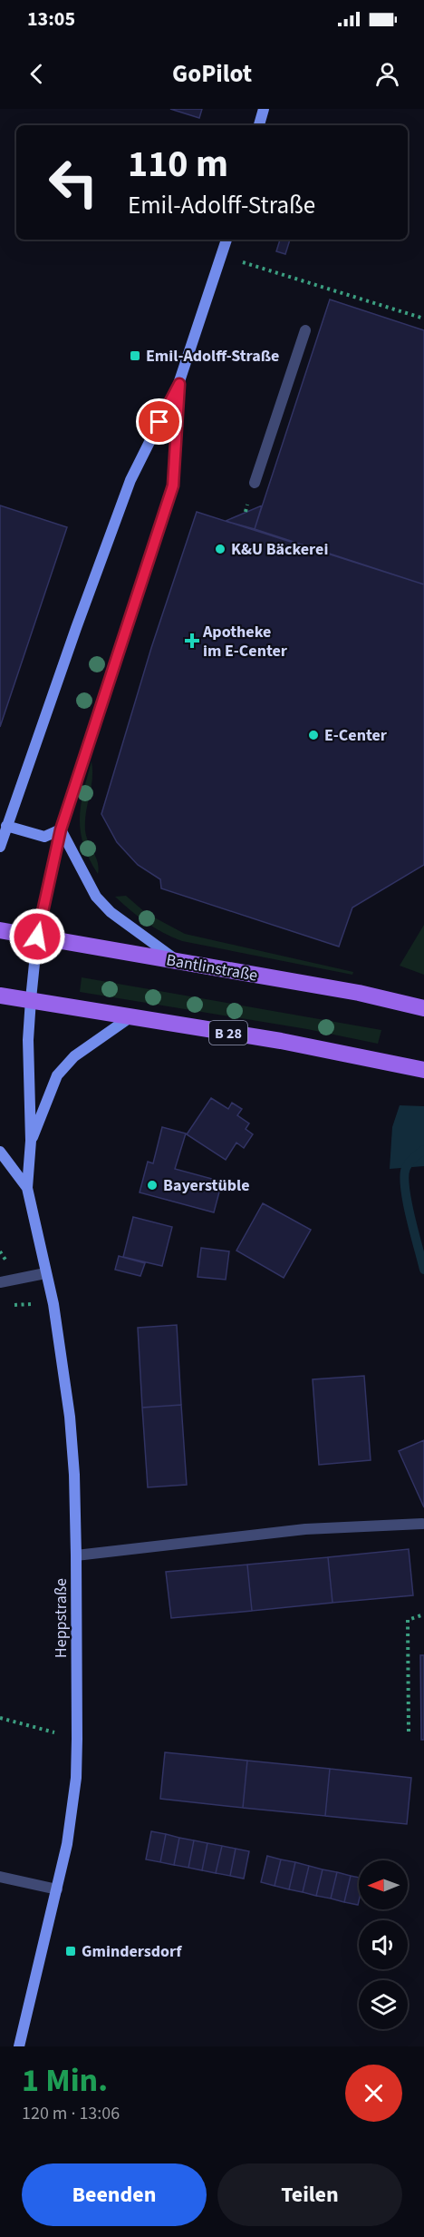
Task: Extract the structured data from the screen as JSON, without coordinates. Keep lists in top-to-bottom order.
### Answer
{
  "streets": {
    "main road": ["Bantlinstraße", "B 28"],
    "street": ["Heppstraße"]
  },
  "crossings": [
    ["Bantlinstraße", "Heppstraße"],
    ["B 28", "Heppstraße"]
  ],
  "places": {
    "transit": ["Emil-Adolff-Straße", "Gmindersdorf"],
    "other": ["K&U Bäckerei", "E-Center", "Bayerstüble"],
    "health": ["Apotheke im E-Center"]
  },
  "north": "left",
  "page": {
    "status": "13:05",
    "header": "GoPilot",
    "turn": ["110 m", "Emil-Adolff-Straße"],
    "heading": ["1 Min.", "120 m · 13:06"],
    "buttons": ["Beenden", "Teilen"]
  }
}
